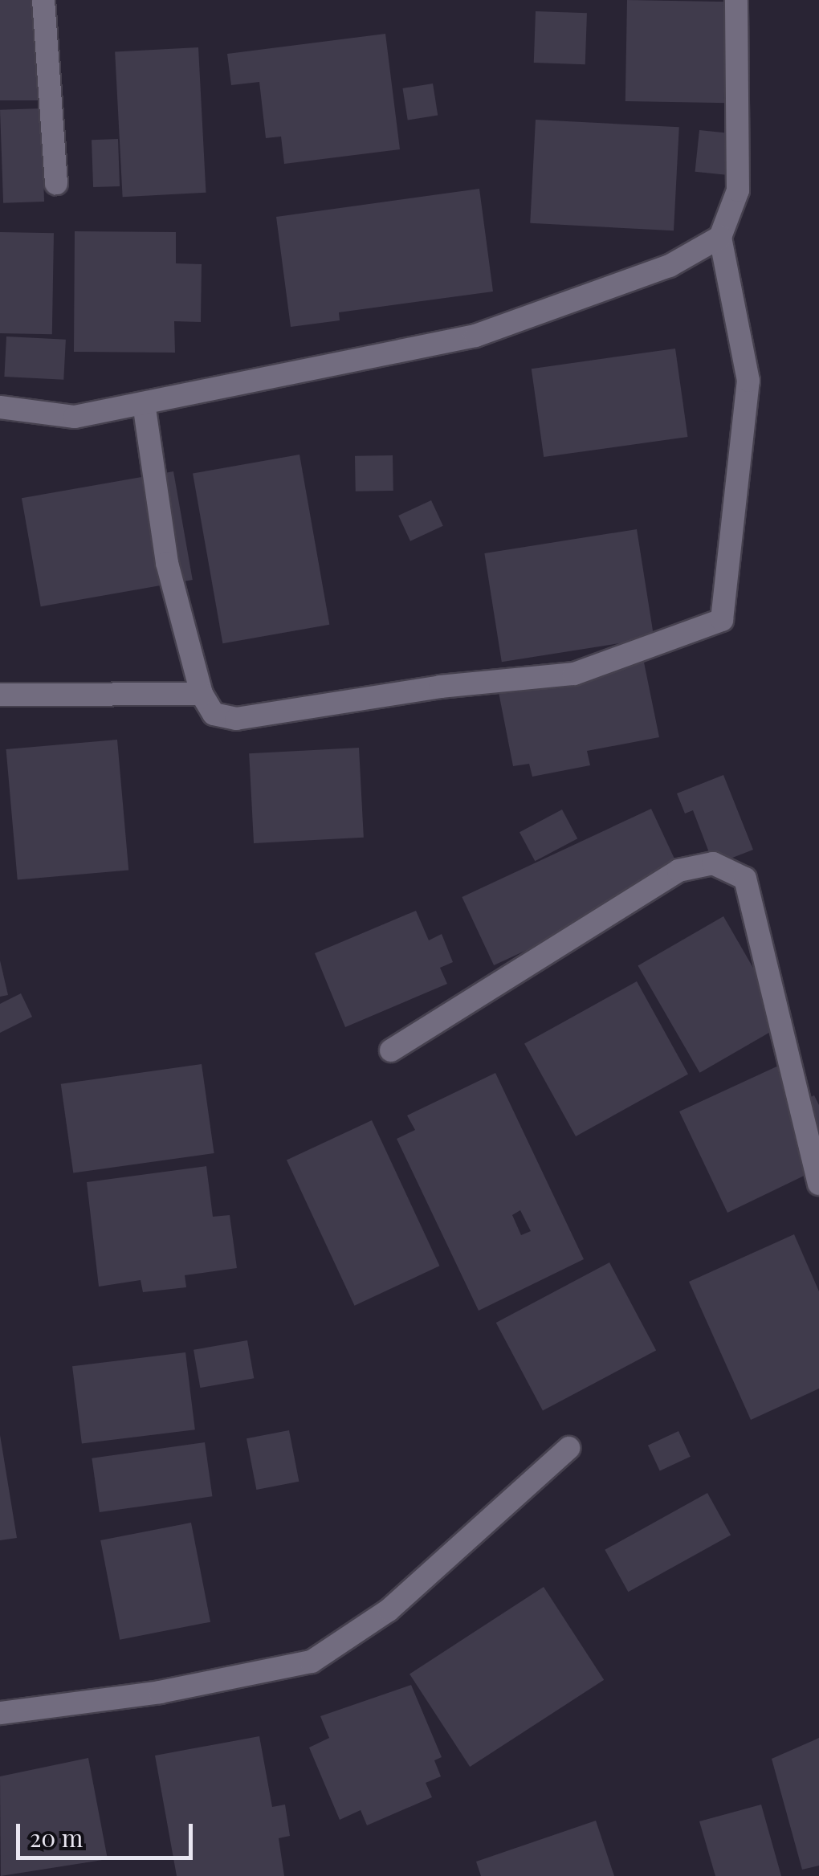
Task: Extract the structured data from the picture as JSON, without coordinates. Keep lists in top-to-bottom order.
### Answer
{
  "scale_bar": "20 m"
}
